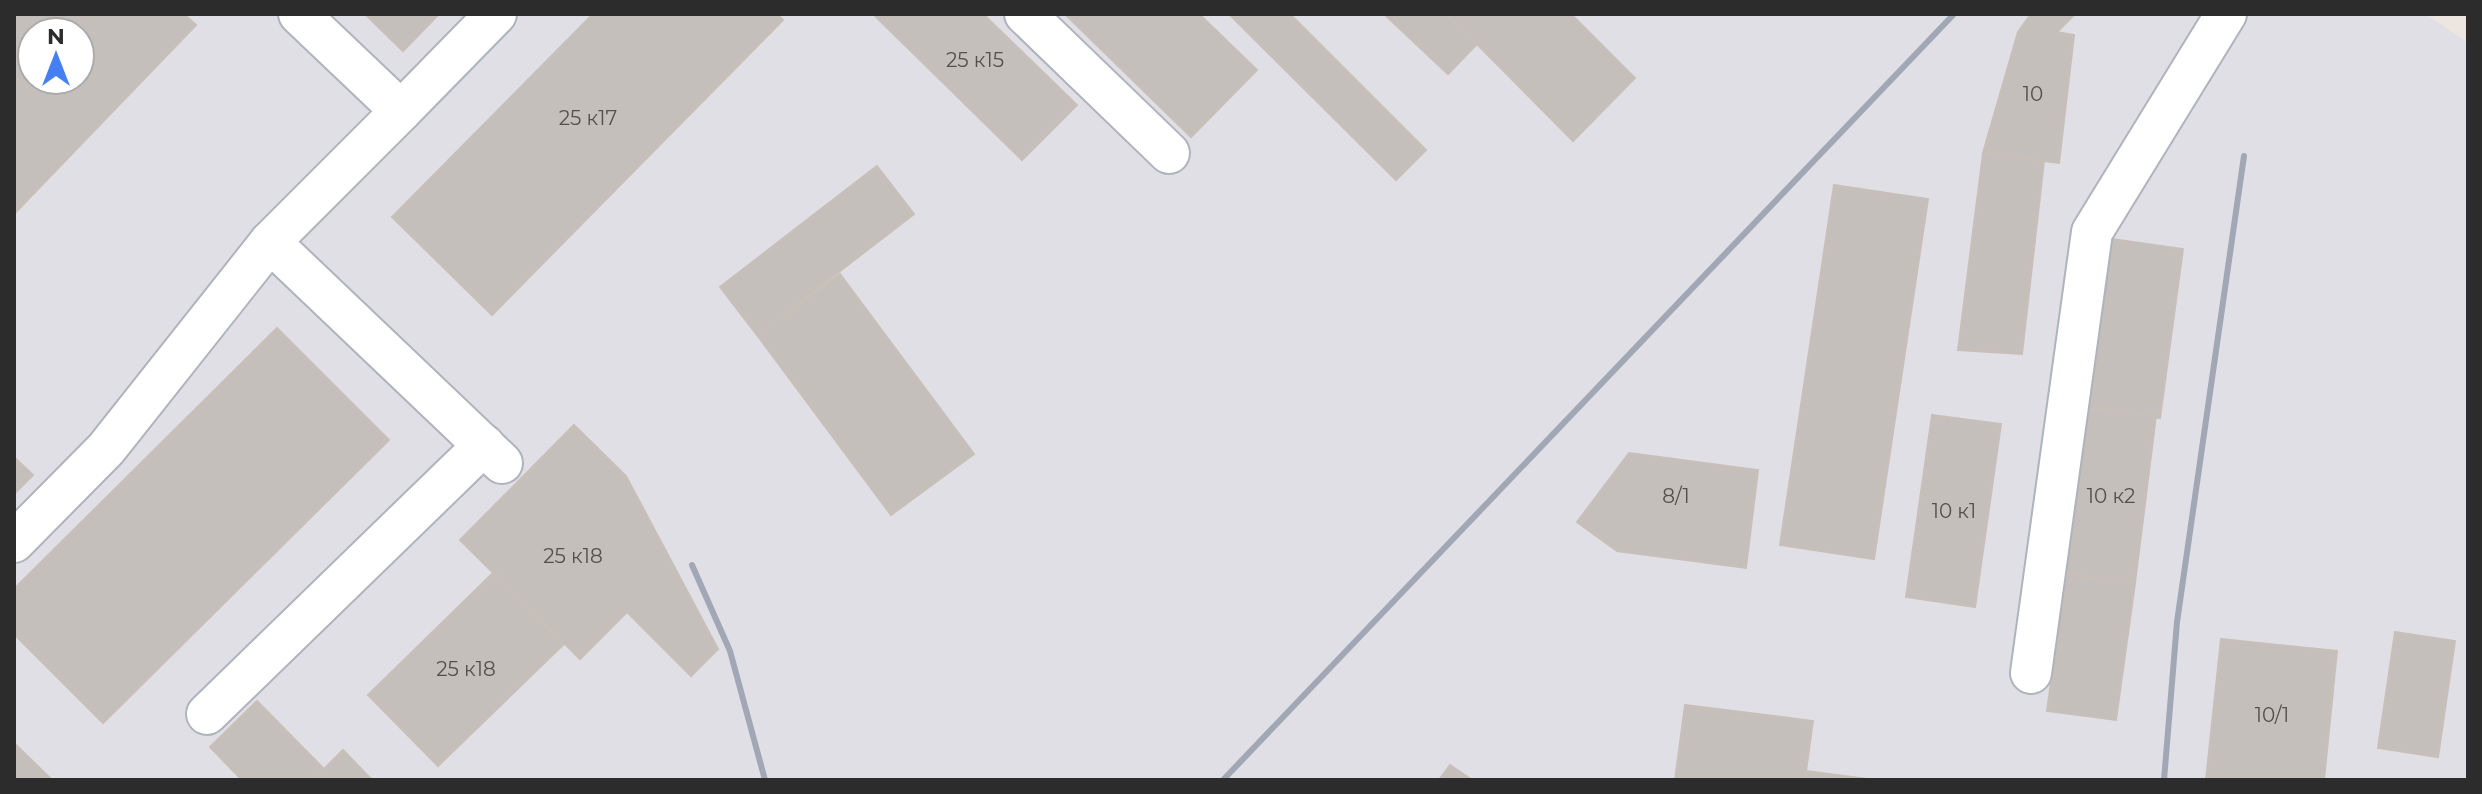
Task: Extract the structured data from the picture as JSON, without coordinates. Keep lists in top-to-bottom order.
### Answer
{
  "house_numbers": [
    "25 к15",
    "10",
    "25 к17",
    "8/1",
    "10 к2",
    "10 к1",
    "25 к18",
    "25 к18",
    "10/1"
  ],
  "north": "top"
}
